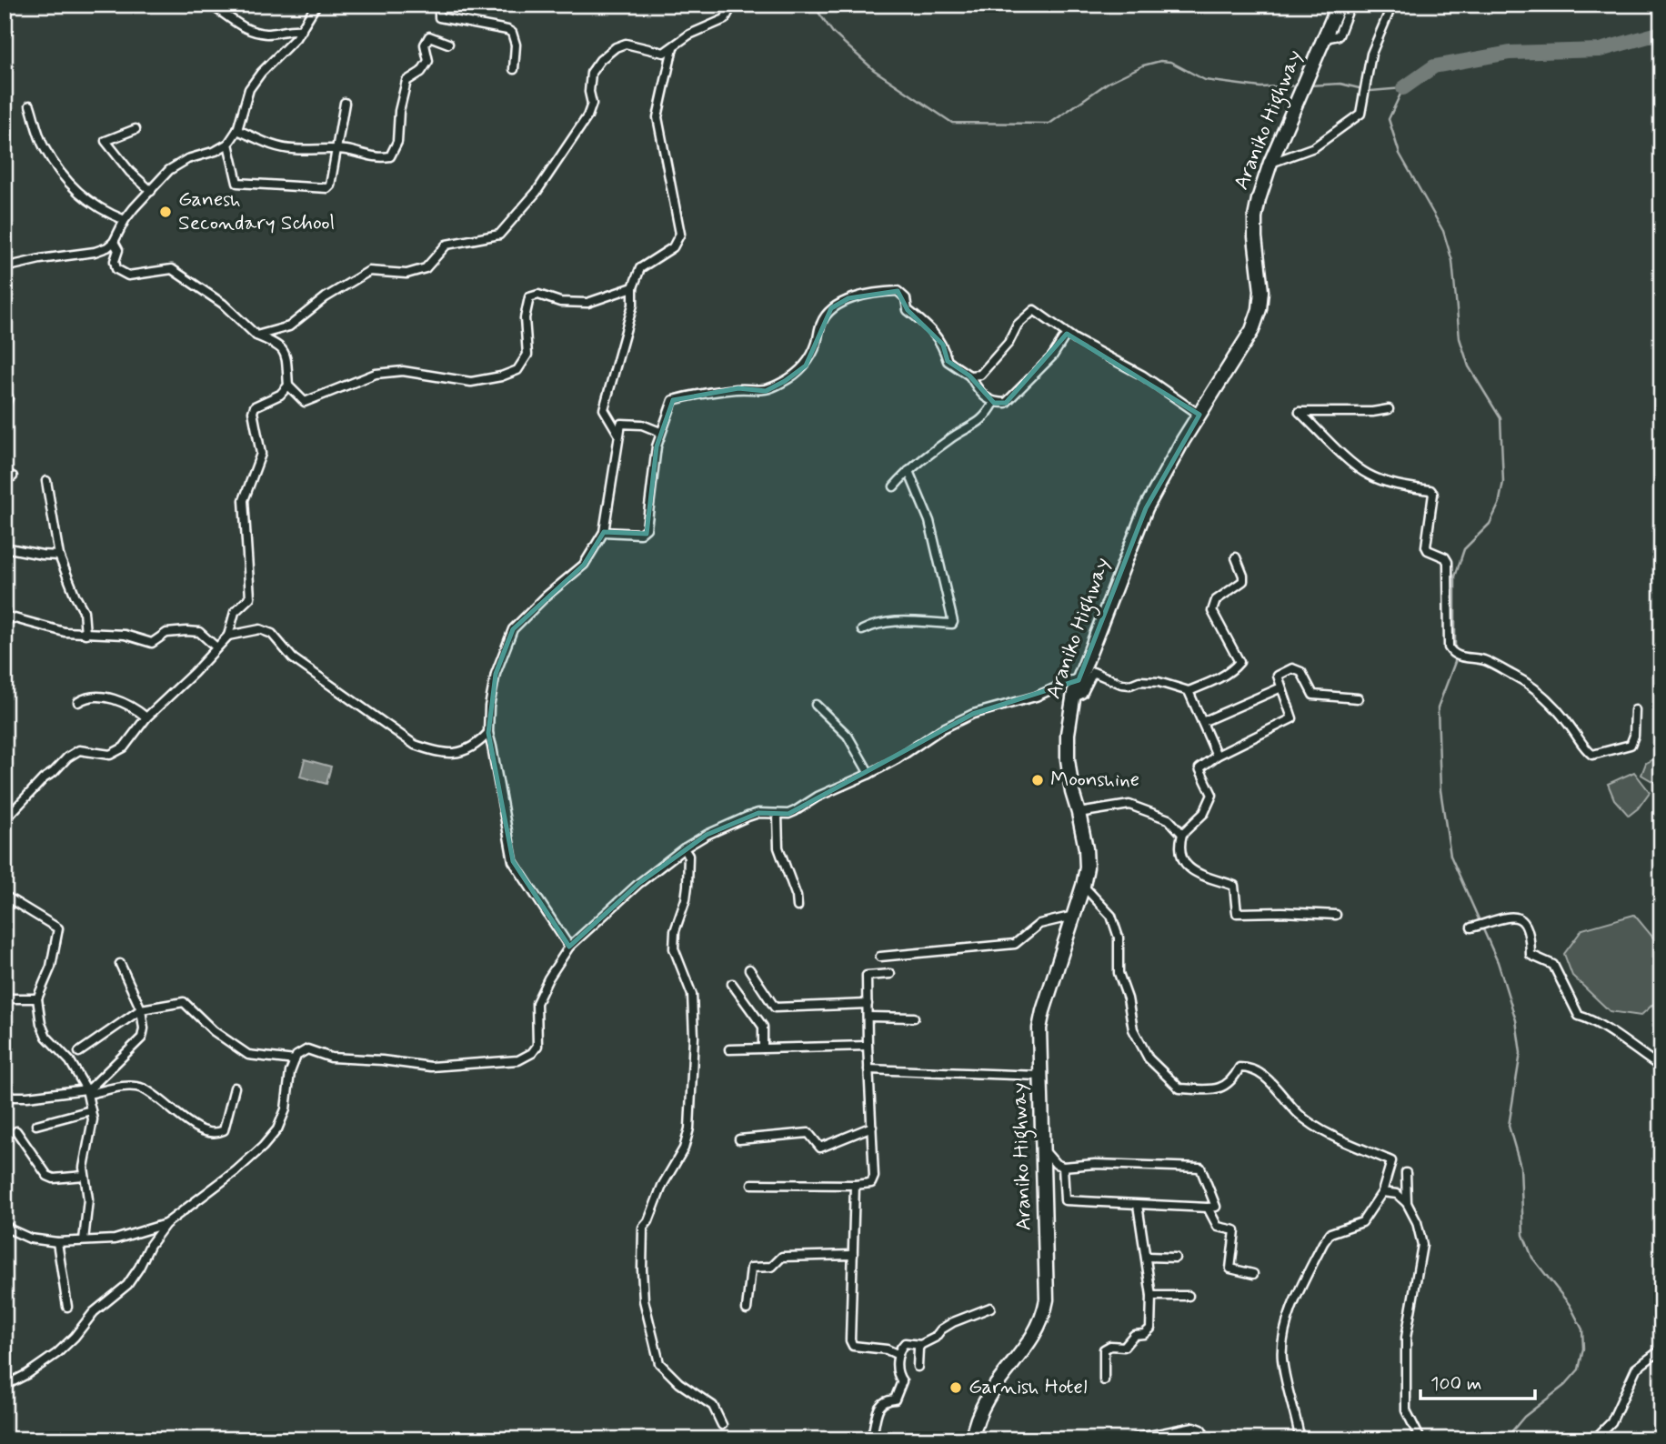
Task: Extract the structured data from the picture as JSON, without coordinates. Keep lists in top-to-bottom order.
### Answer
{
  "streets": {
    "highway": ["Araniko Highway"]
  },
  "places": ["Ganesh Secondary School", "Moonshine", "Garnish Hotel"],
  "scale_bar": "100 m"
}
